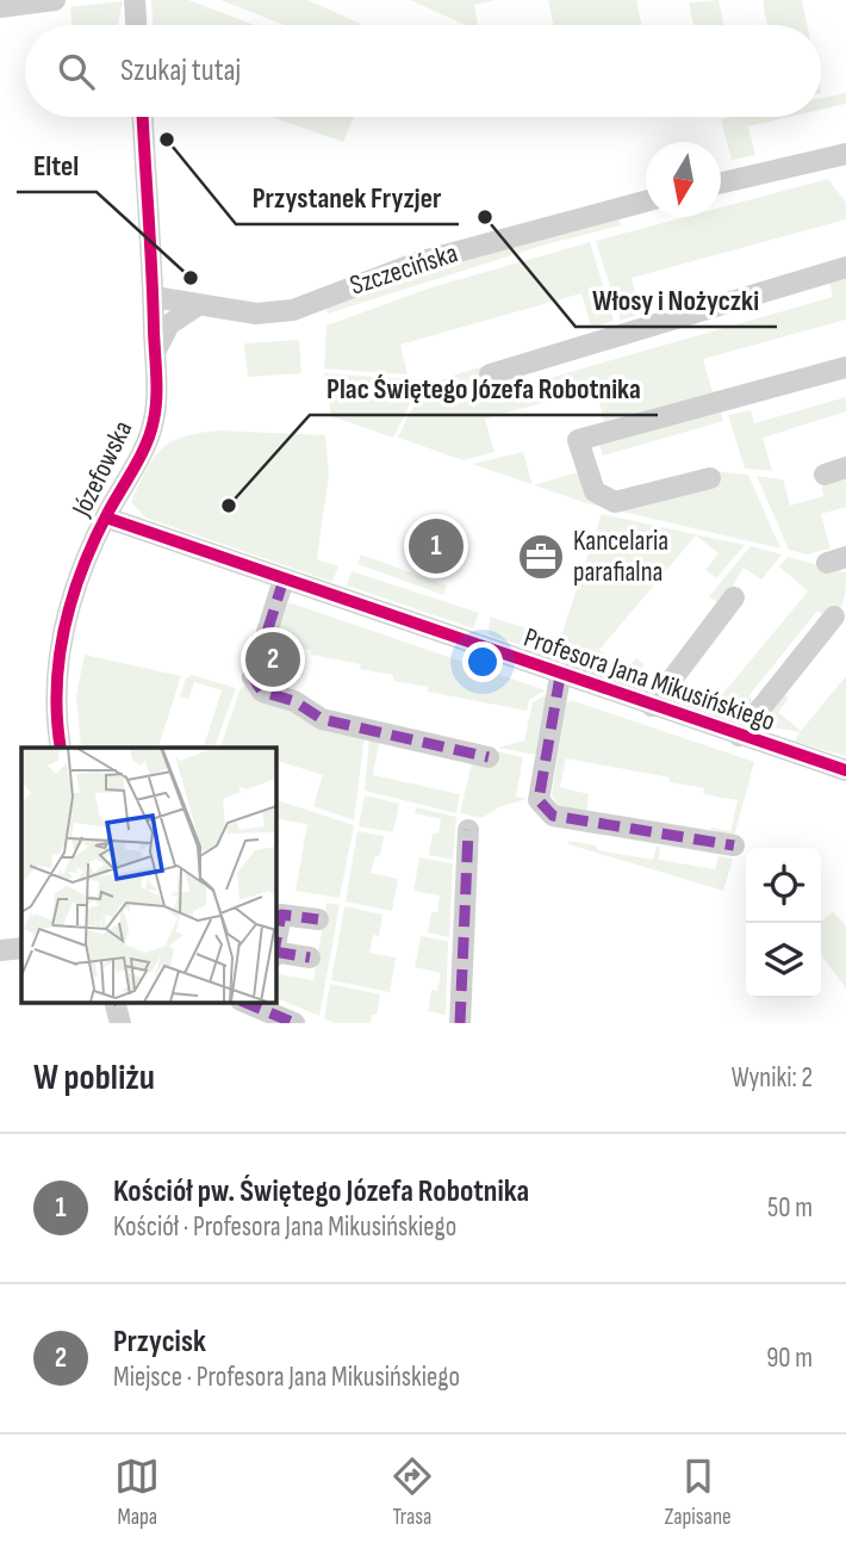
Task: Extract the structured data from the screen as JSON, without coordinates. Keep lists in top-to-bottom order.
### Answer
{
  "streets": {
    "street": ["Szczecińska", "Józefowska", "Profesora Jana Mikusińskiego"]
  },
  "crossings": [
    ["Szczecińska", "Józefowska"],
    ["Józefowska", "Profesora Jana Mikusińskiego"]
  ],
  "places": {
    "other": [
      "Przystanek Fryzjer",
      "Włosy i Nożyczki",
      "Eltel",
      "Plac Świętego Józefa Robotnika"
    ],
    "office": ["Kancelaria parafialna"]
  },
  "north": "bottom",
  "page": {
    "search": "Szukaj tutaj",
    "pins": ["1", "2"],
    "heading": ["W pobliżu", "Wyniki: 2"],
    "list": [
      {
        "mark": "1",
        "name": "Kościół pw. Świętego Józefa Robotnika",
        "note": "Kościół · Profesora Jana Mikusińskiego",
        "value": "50 m"
      },
      {
        "mark": "2",
        "name": "Przycisk",
        "note": "Miejsce · Profesora Jana Mikusińskiego",
        "value": "90 m"
      }
    ],
    "nav": ["Mapa", "Trasa", "Zapisane"]
  }
}
